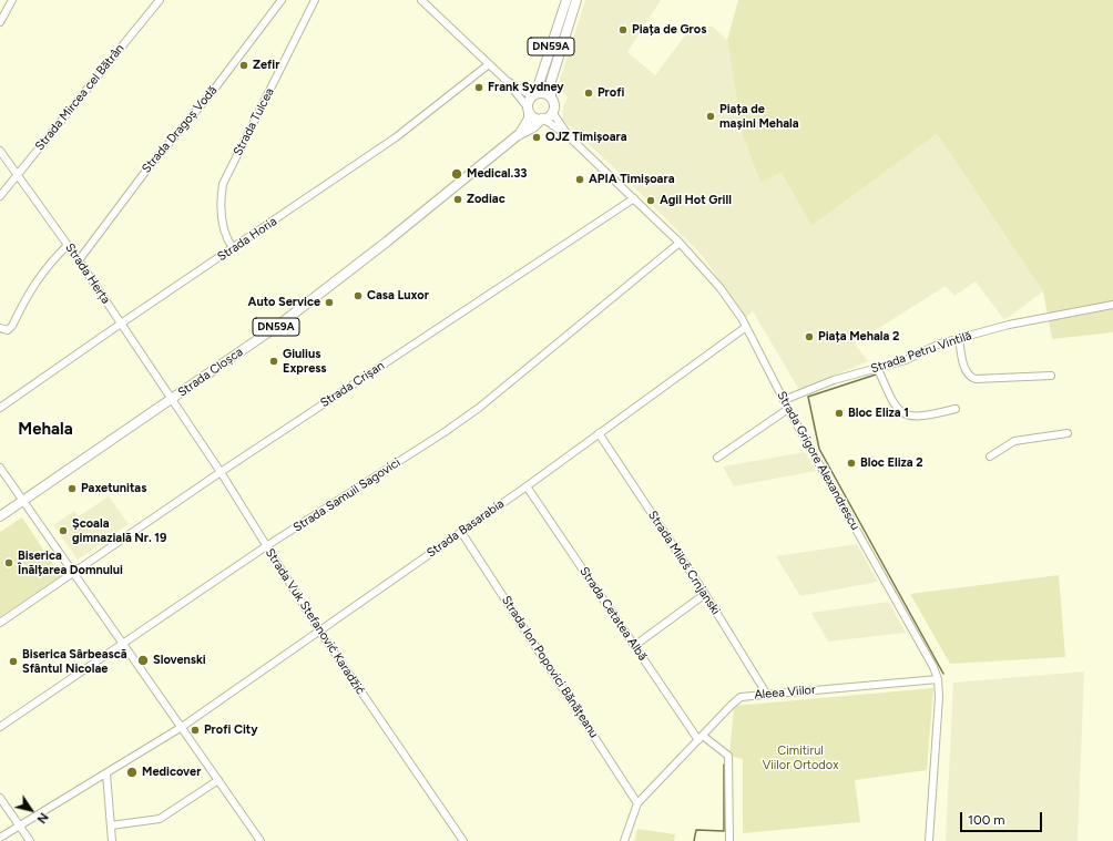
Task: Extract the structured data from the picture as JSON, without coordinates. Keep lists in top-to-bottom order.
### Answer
{
  "streets": {
    "main road": ["DN59A", "Strada Cloșca"],
    "street": [
      "Strada Mircea cel Bătrân",
      "Strada Tulcea",
      "Strada Dragoș Vodă",
      "Strada Horia",
      "Strada Herța",
      "Strada Petru Vintilă",
      "Strada Crișan",
      "Strada Grigore Alexandrescu",
      "Strada Samuil Sagovici",
      "Strada Basarabia",
      "Strada Miloš Crnjanski",
      "Strada Cetatea Albă",
      "Strada Vuk Stefanović Karadžić",
      "Strada Ion Popovici Bănățeanu",
      "Aleea Viilor"
    ]
  },
  "crossings": [
    ["DN59A", "Strada Cloșca"],
    ["DN59A", "Strada Grigore Alexandrescu"],
    ["Strada Mircea cel Bătrân", "Strada Herța"],
    ["Strada Tulcea", "Strada Horia"],
    ["Strada Dragoș Vodă", "Strada Herța"],
    ["Strada Horia", "Strada Herța"],
    ["Strada Herța", "Strada Cloșca"],
    ["Strada Herța", "Strada Vuk Stefanović Karadžić"],
    ["Strada Petru Vintilă", "Strada Grigore Alexandrescu"],
    ["Strada Cloșca", "Strada Grigore Alexandrescu"],
    ["Strada Cloșca", "Strada Vuk Stefanović Karadžić"],
    ["Strada Crișan", "Strada Grigore Alexandrescu"],
    ["Strada Crișan", "Strada Vuk Stefanović Karadžić"],
    ["Strada Grigore Alexandrescu", "Strada Samuil Sagovici"],
    ["Strada Grigore Alexandrescu", "Strada Basarabia"],
    ["Strada Grigore Alexandrescu", "Aleea Viilor"],
    ["Strada Samuil Sagovici", "Strada Vuk Stefanović Karadžić"],
    ["Strada Basarabia", "Strada Miloš Crnjanski"],
    ["Strada Basarabia", "Strada Cetatea Albă"],
    ["Strada Basarabia", "Strada Vuk Stefanović Karadžić"],
    ["Strada Basarabia", "Strada Ion Popovici Bănățeanu"],
    ["Strada Miloš Crnjanski", "Aleea Viilor"],
    ["Strada Cetatea Albă", "Aleea Viilor"],
    ["Strada Ion Popovici Bănățeanu", "Aleea Viilor"]
  ],
  "districts": ["Mehala"],
  "parks": ["Cimitirul Viilor Ortodox"],
  "places": [
    "Piața de Gros",
    "Zefir",
    "Frank Sydney",
    "Profi",
    "Piața de mașini Mehala",
    "OJZ Timișoara",
    "Medical.33",
    "APIA Timișoara",
    "Zodiac",
    "Agil Hot Grill",
    "Casa Luxor",
    "Auto Service",
    "Piața Mehala 2",
    "Giulius Express",
    "Bloc Eliza 1",
    "Bloc Eliza 2",
    "Paxetunitas",
    "Școala gimnazială Nr. 19",
    "Biserica Înălțarea Domnului",
    "Slovenski",
    "Biserica Sârbească Sfântul Nicolae",
    "Profi City",
    "Medicover"
  ],
  "scale_bar": "100 m",
  "north": "bottom right"
}
